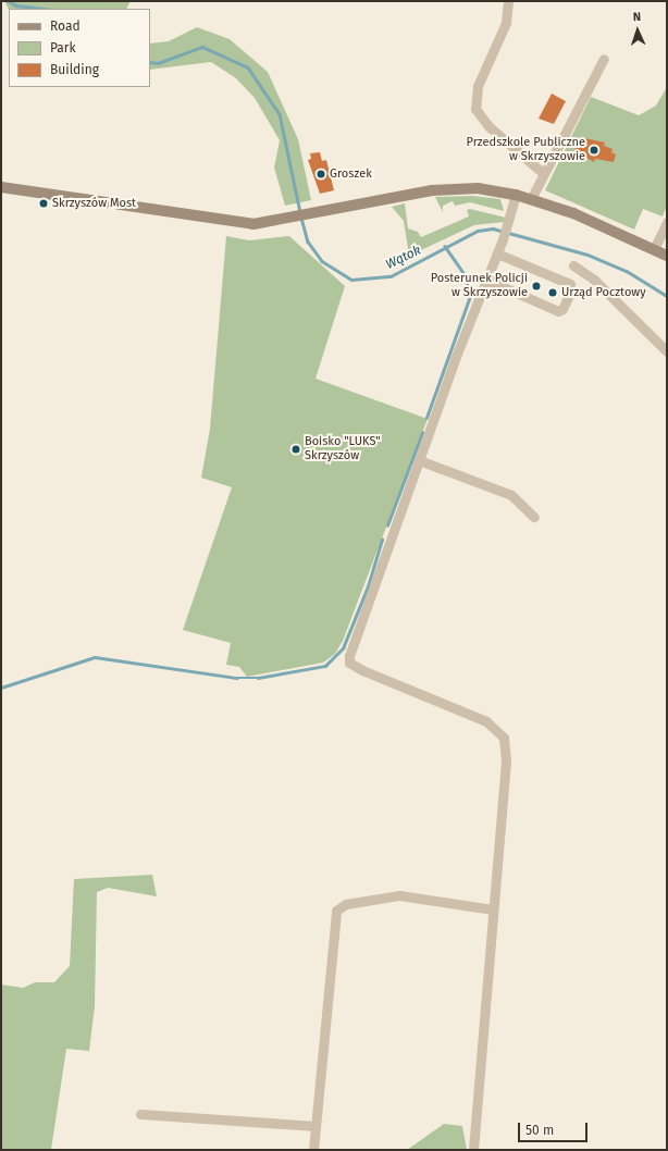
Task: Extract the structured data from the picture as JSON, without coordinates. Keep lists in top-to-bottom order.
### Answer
{
  "water": ["Wątok"],
  "places": [
    "Przedszkole Publiczne w Skrzyszowie",
    "Groszek",
    "Skrzyszów Most",
    "Posterunek Policji w Skrzyszowie",
    "Urząd Pocztowy",
    "Boisko \"LUKS\" Skrzyszów"
  ],
  "legend": ["Road", "Park", "Building"],
  "scale_bar": "50 m",
  "north": "top"
}
